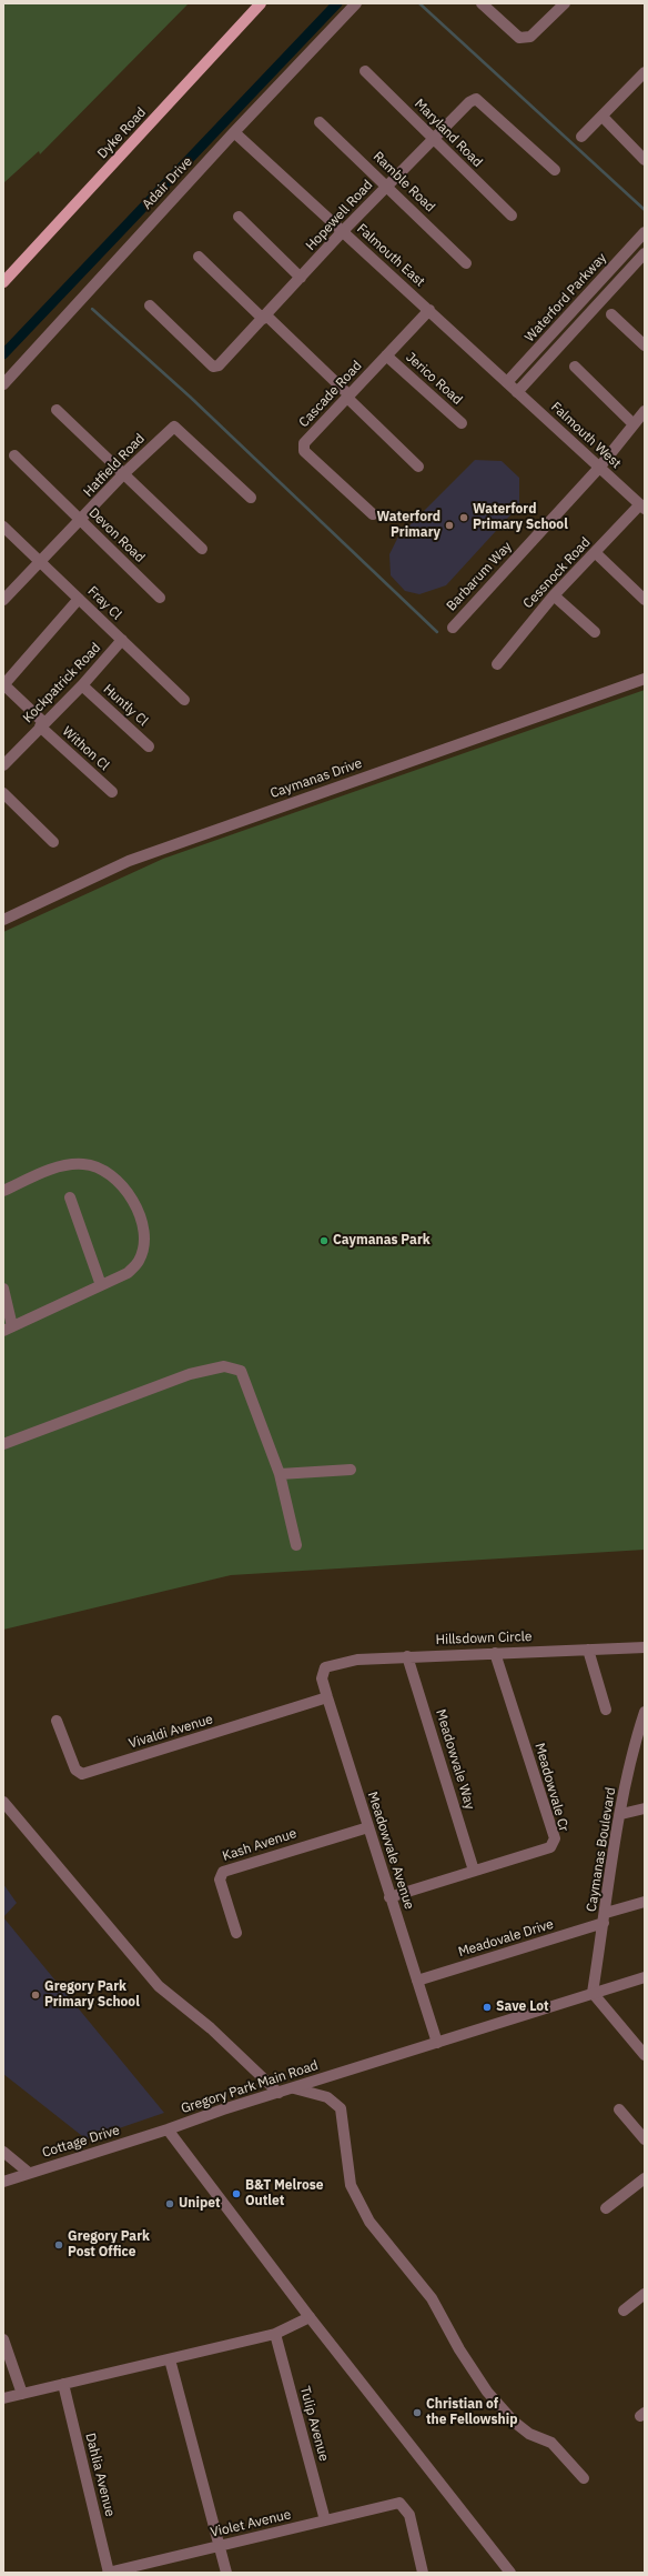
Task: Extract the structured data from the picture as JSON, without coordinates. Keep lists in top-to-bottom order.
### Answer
{
  "streets": {
    "main road": ["Dyke Road"],
    "street": [
      "Maryland Road",
      "Ramble Road",
      "Adair Drive",
      "Hopewell Road",
      "Falmouth East",
      "Waterford Parkway",
      "Jerico Road",
      "Cascade Road",
      "Falmouth West",
      "Hatfield Road",
      "Devon Road",
      "Cessnock Road",
      "Barbarum Way",
      "Fray Cl",
      "Kockpatrick Road",
      "Huntly Cl",
      "Withon Cl",
      "Caymanas Drive",
      "Hillsdown Circle",
      "Vivaldi Avenue",
      "Meadowvale Way",
      "Meadowvale Cr",
      "Kash Avenue",
      "Caymanas Boulevard",
      "Meadowvale Avenue",
      "Meadovale Drive",
      "Gregory Park Main Road",
      "Cottage Drive",
      "Tulip Avenue",
      "Dahlia Avenue",
      "Violet Avenue"
    ]
  },
  "crossings": [
    ["Maryland Road", "Hopewell Road"],
    ["Ramble Road", "Hopewell Road"],
    ["Adair Drive", "Falmouth East"],
    ["Hopewell Road", "Falmouth East"],
    ["Falmouth East", "Waterford Parkway"],
    ["Falmouth East", "Cascade Road"],
    ["Falmouth East", "Falmouth West"],
    ["Waterford Parkway", "Falmouth West"],
    ["Jerico Road", "Cascade Road"],
    ["Falmouth West", "Cessnock Road"],
    ["Falmouth West", "Barbarum Way"],
    ["Hatfield Road", "Devon Road"],
    ["Hatfield Road", "Fray Cl"],
    ["Fray Cl", "Kockpatrick Road"],
    ["Kockpatrick Road", "Huntly Cl"],
    ["Kockpatrick Road", "Withon Cl"],
    ["Hillsdown Circle", "Meadowvale Way"],
    ["Hillsdown Circle", "Meadowvale Cr"],
    ["Hillsdown Circle", "Meadowvale Avenue"],
    ["Vivaldi Avenue", "Meadowvale Avenue"],
    ["Meadowvale Way", "Meadowvale Cr"],
    ["Meadowvale Cr", "Meadowvale Avenue"],
    ["Kash Avenue", "Meadowvale Avenue"],
    ["Caymanas Boulevard", "Meadovale Drive"],
    ["Caymanas Boulevard", "Gregory Park Main Road"],
    ["Meadowvale Avenue", "Meadovale Drive"],
    ["Meadowvale Avenue", "Gregory Park Main Road"],
    ["Gregory Park Main Road", "Cottage Drive"],
    ["Tulip Avenue", "Violet Avenue"],
    ["Dahlia Avenue", "Violet Avenue"]
  ],
  "places": [
    "Waterford Primary School",
    "Waterford Primary",
    "Caymanas Park",
    "Gregory Park Primary School",
    "Save Lot",
    "B&T Melrose Outlet",
    "Unipet",
    "Gregory Park Post Office",
    "Christian of the Fellowship"
  ]
}
